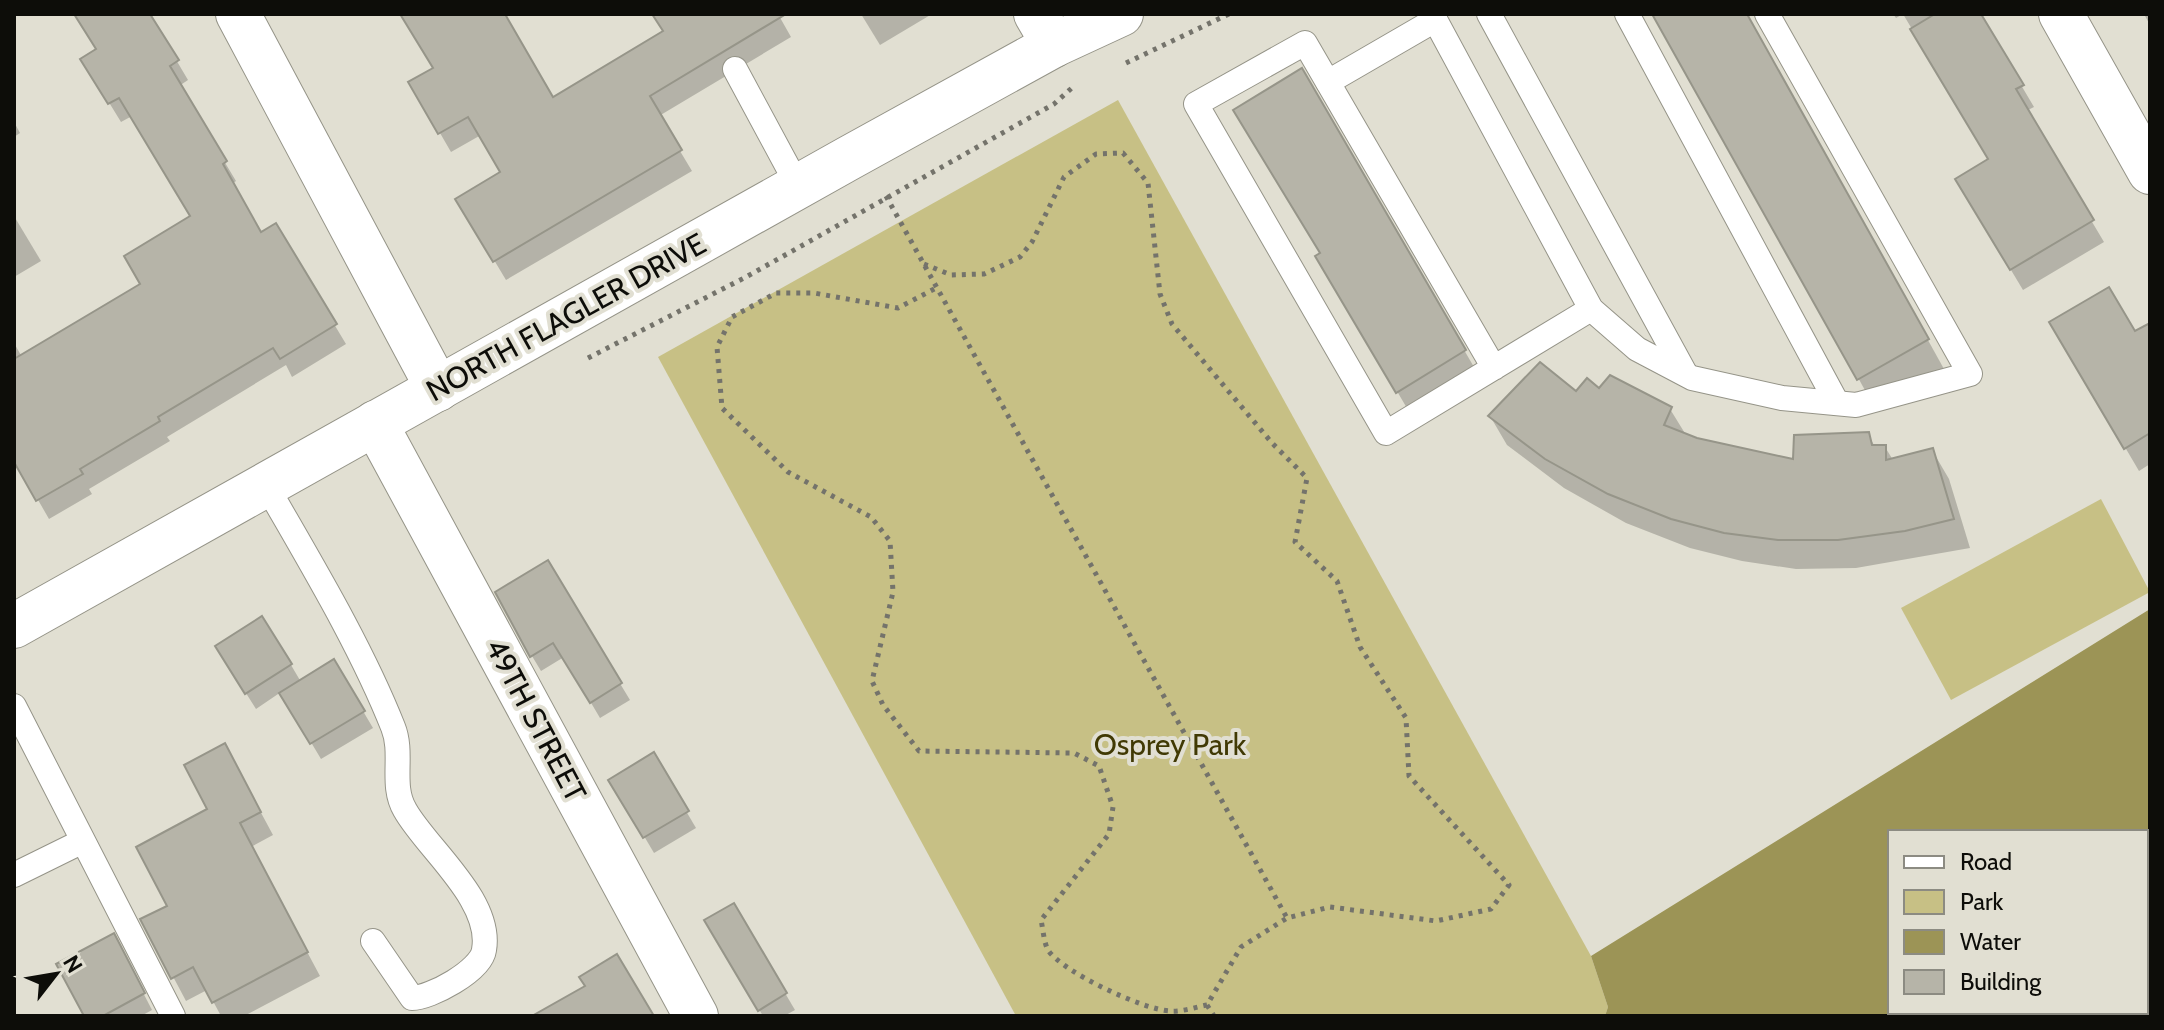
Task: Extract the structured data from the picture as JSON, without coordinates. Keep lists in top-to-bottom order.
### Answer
{
  "streets": {
    "street": ["NORTH FLAGLER DRIVE", "49TH STREET"]
  },
  "crossings": [
    ["NORTH FLAGLER DRIVE", "49TH STREET"]
  ],
  "parks": ["Osprey Park"],
  "legend": [
    "Road",
    "Park",
    "Water",
    "Building"
  ],
  "north": "top right"
}
